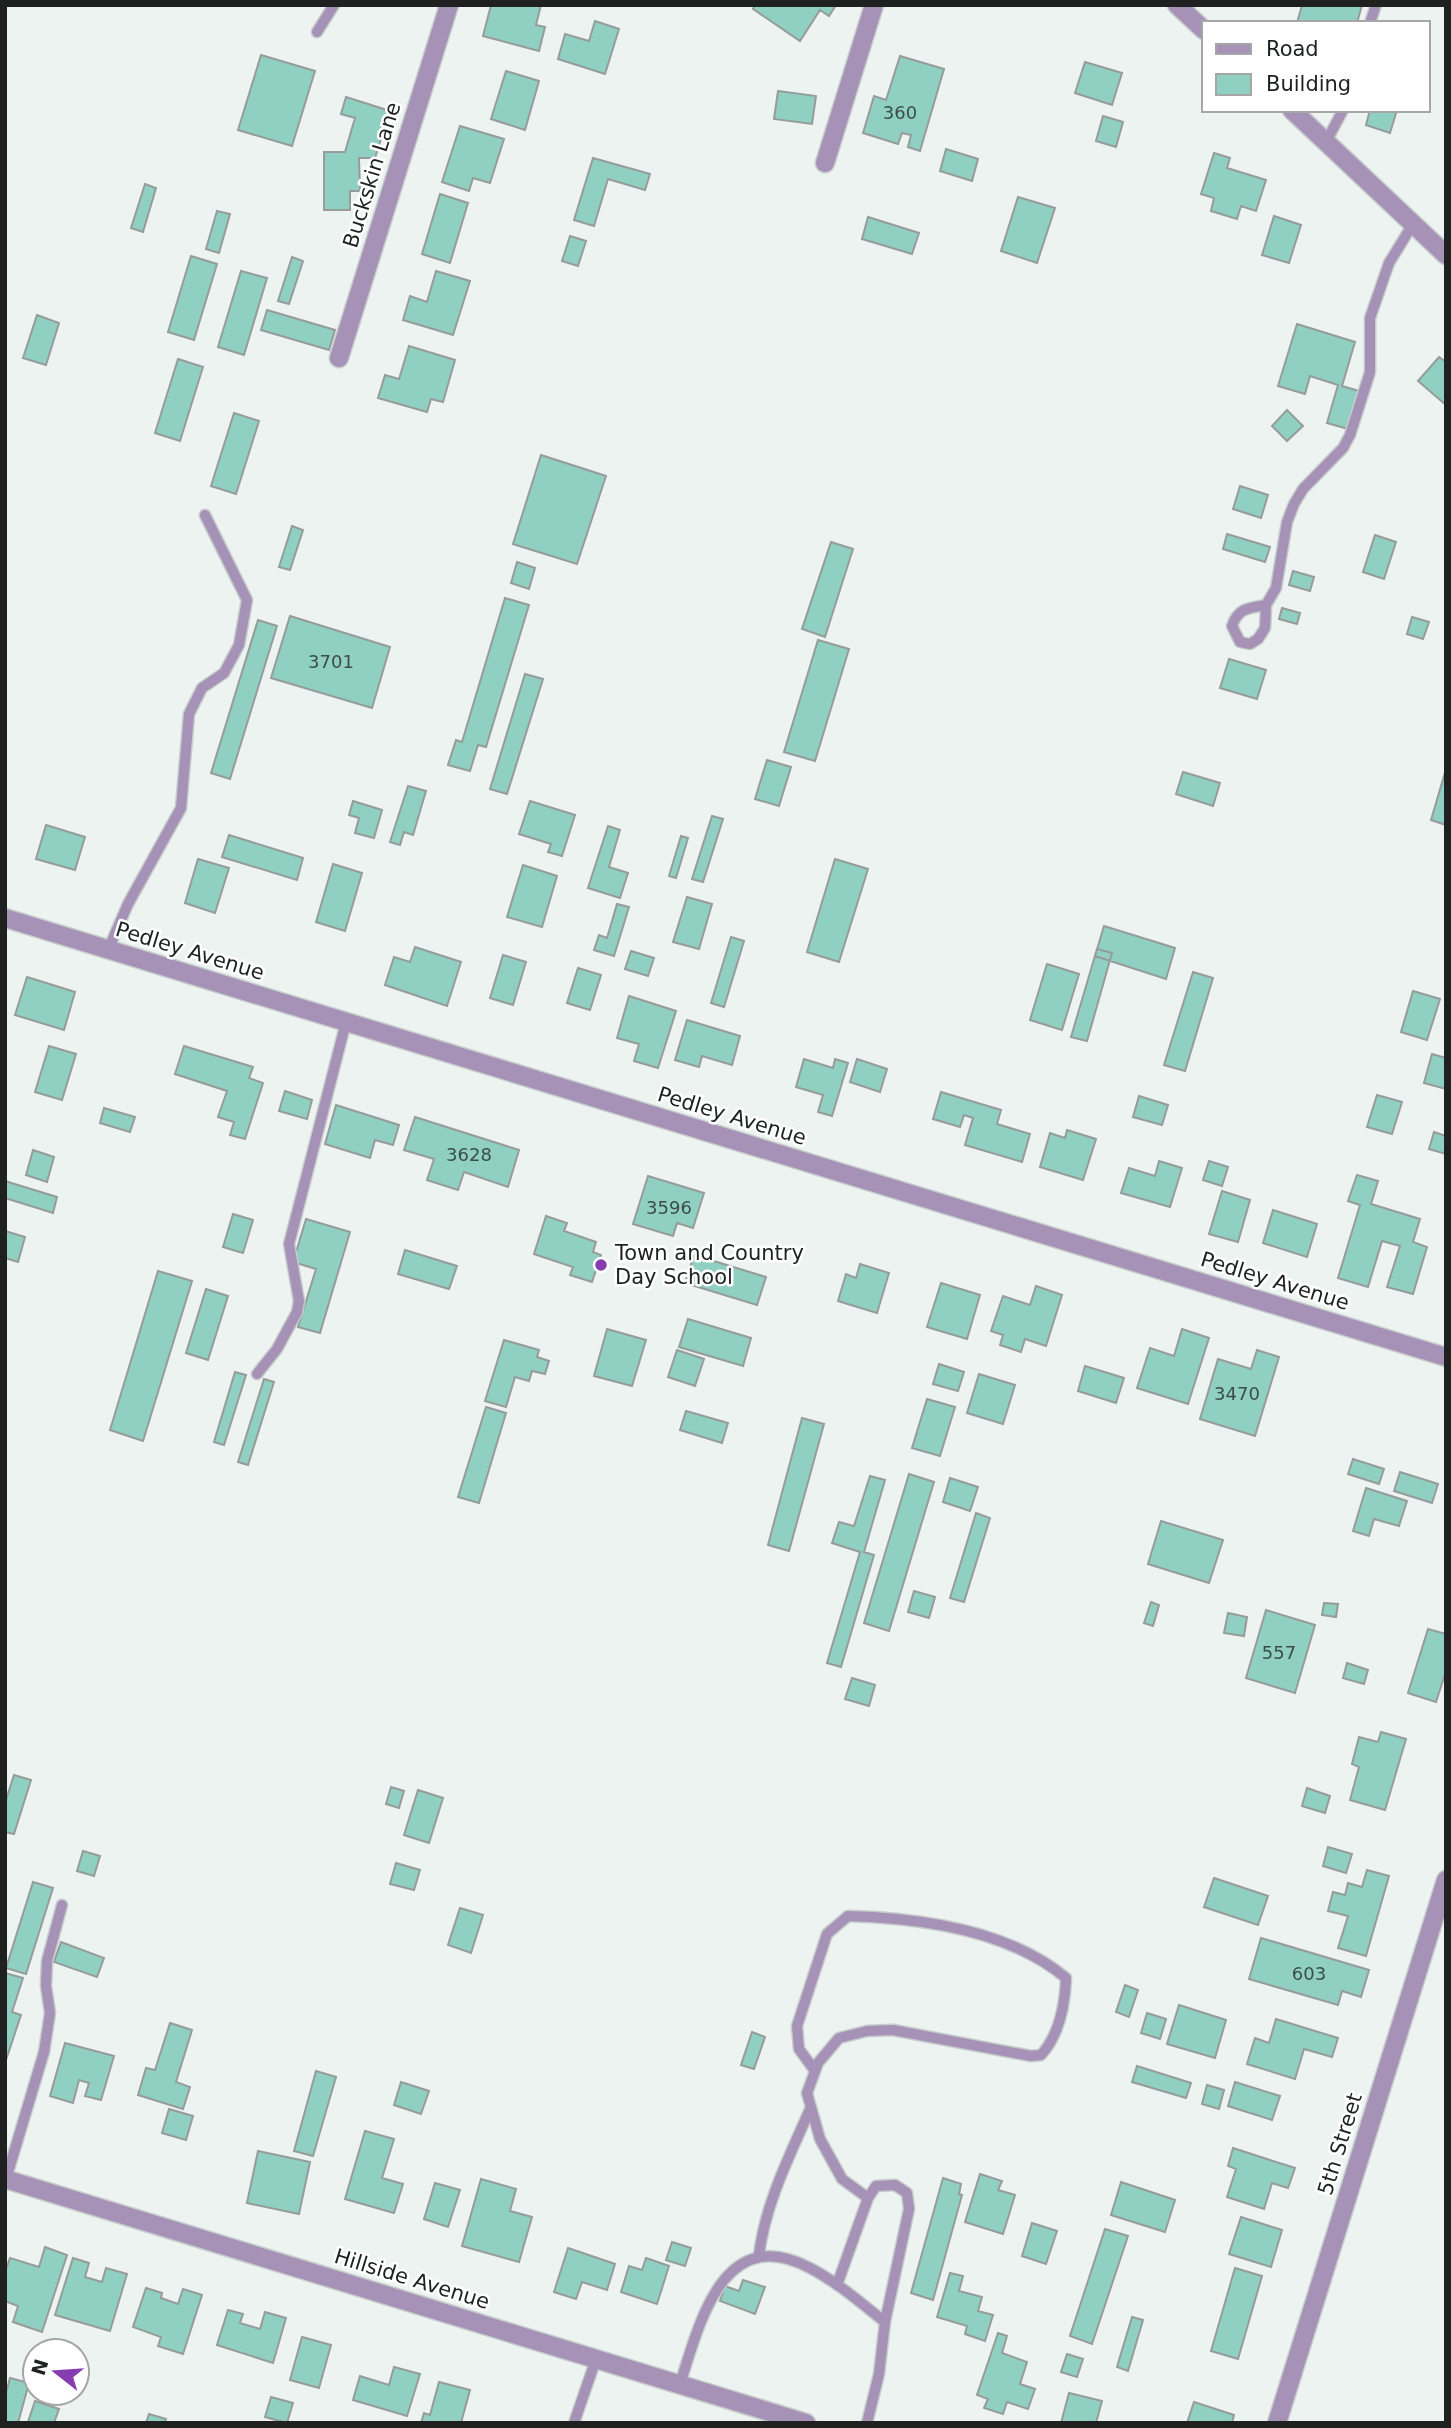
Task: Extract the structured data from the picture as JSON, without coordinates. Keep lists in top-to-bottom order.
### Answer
{
  "streets": {
    "street": [
      "Buckskin Lane",
      "Pedley Avenue",
      "5th Street",
      "Hillside Avenue"
    ]
  },
  "places": ["Town and Country Day School"],
  "house_numbers": [
    "360",
    "3701",
    "3628",
    "3596",
    "3470",
    "557",
    "603"
  ],
  "legend": ["Road", "Building"],
  "north": "left"
}
